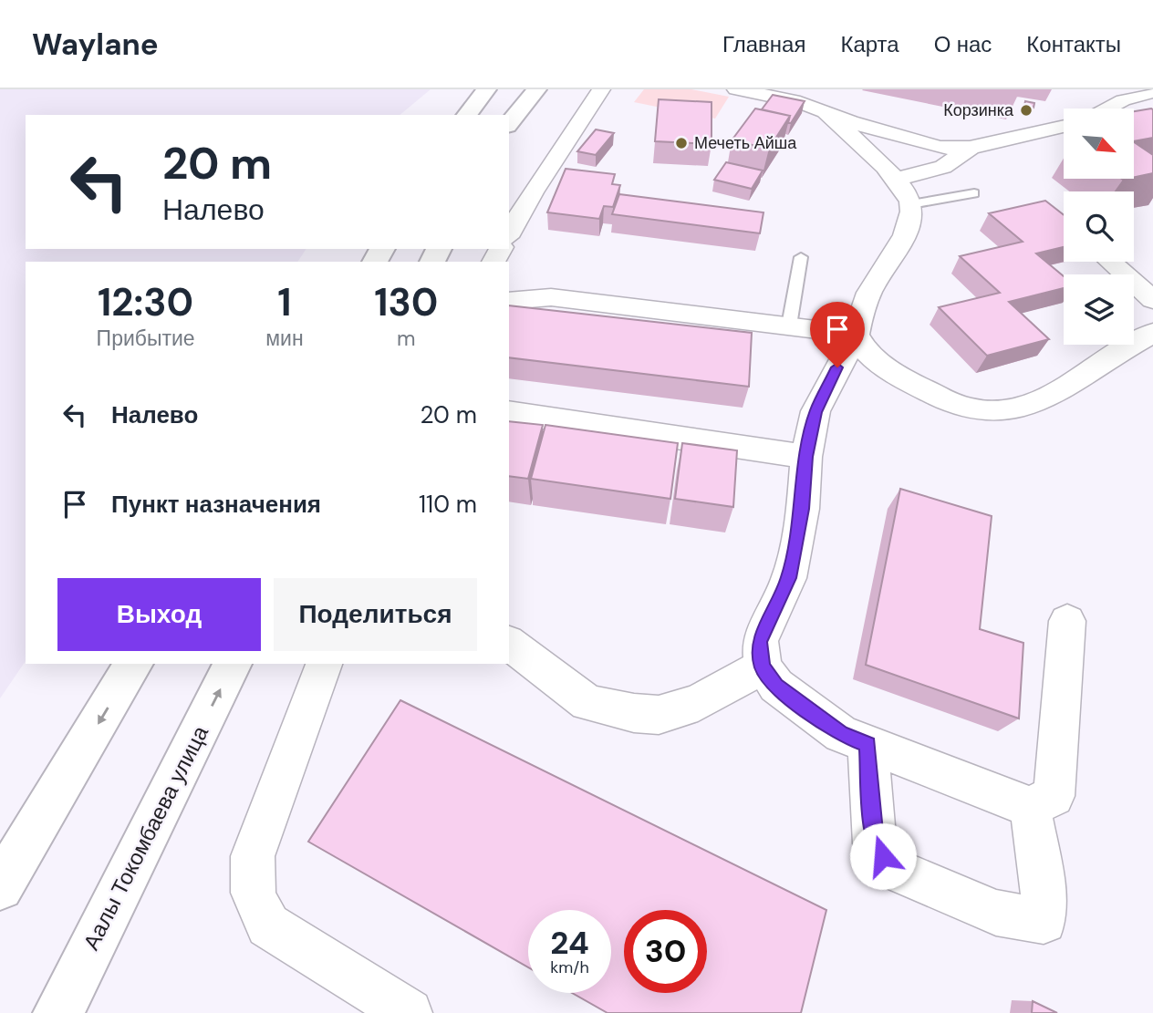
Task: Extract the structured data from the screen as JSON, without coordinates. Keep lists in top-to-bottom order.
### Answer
{
  "streets": {
    "main road": ["Аалы Токомбаева улица"]
  },
  "places": ["Корзинка", "Мечеть Айша"],
  "north": "bottom right",
  "page": {
    "header": "Waylane",
    "nav": [
      "Главная",
      "Карта",
      "О нас",
      "Контакты"
    ],
    "turn": ["20 m", "Налево"],
    "eta": [
      "12:30",
      "Прибытие",
      "1",
      "мин",
      "130",
      "m"
    ],
    "list": [
      {
        "name": "Налево",
        "value": "20 m"
      },
      {
        "name": "Пункт назначения",
        "value": "110 m"
      }
    ],
    "buttons": ["Выход", "Поделиться"],
    "speed": "24 km/h",
    "limit": "30"
  }
}
